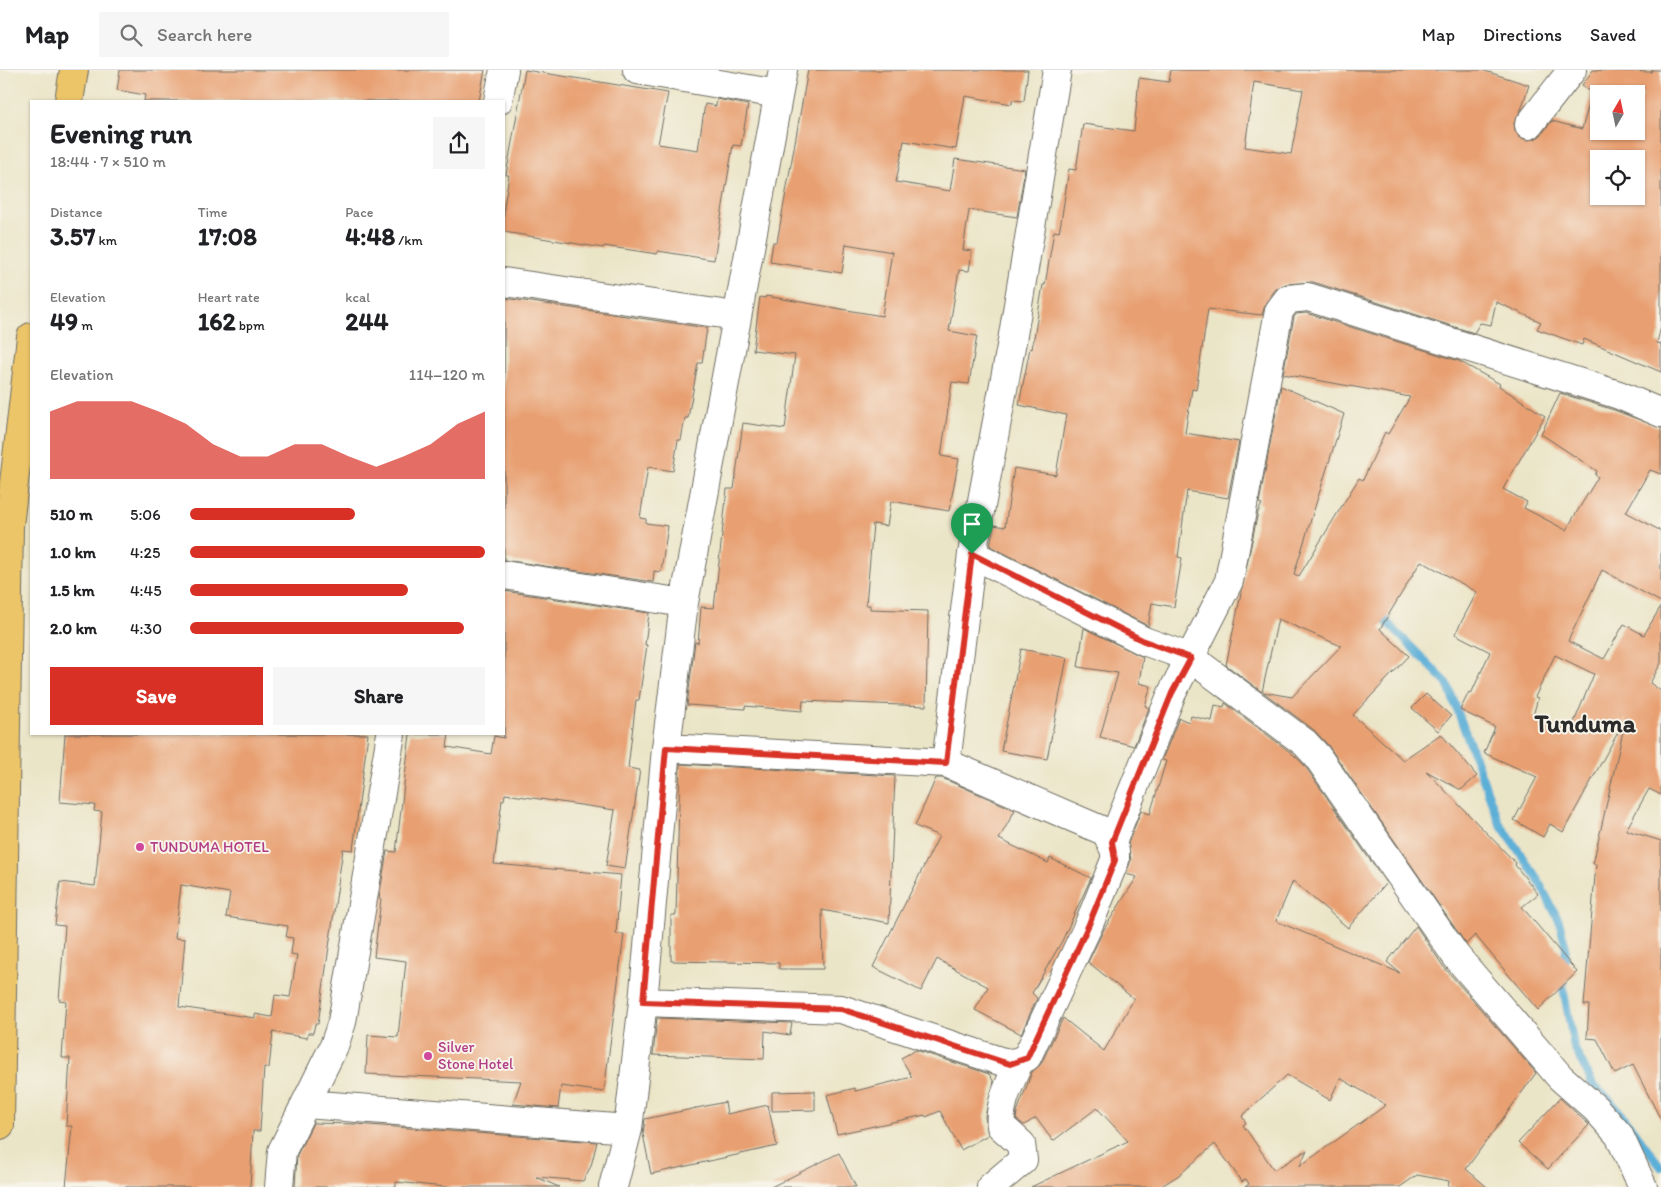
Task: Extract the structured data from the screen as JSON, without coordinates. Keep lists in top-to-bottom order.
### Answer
{
  "districts": ["Tunduma"],
  "places": ["TUNDUMA HOTEL", "Silver Stone Hotel"],
  "north": "top",
  "page": {
    "header": "Map",
    "search": "Search here",
    "nav": ["Map", "Directions", "Saved"],
    "heading": ["Evening run", "18:44 · 7 × 510 m"],
    "stats": [
      ["Distance", "3.57 km"],
      ["Time", "17:08"],
      ["Pace", "4:48 /km"],
      ["Elevation", "49 m"],
      ["Heart rate", "162 bpm"],
      ["kcal", "244"]
    ],
    "chart": ["Elevation", "114–120 m"],
    "list": [
      {
        "name": "510 m",
        "note": "5:06"
      },
      {
        "name": "1.0 km",
        "note": "4:25"
      },
      {
        "name": "1.5 km",
        "note": "4:45"
      },
      {
        "name": "2.0 km",
        "note": "4:30"
      }
    ],
    "buttons": ["Save", "Share"]
  }
}
